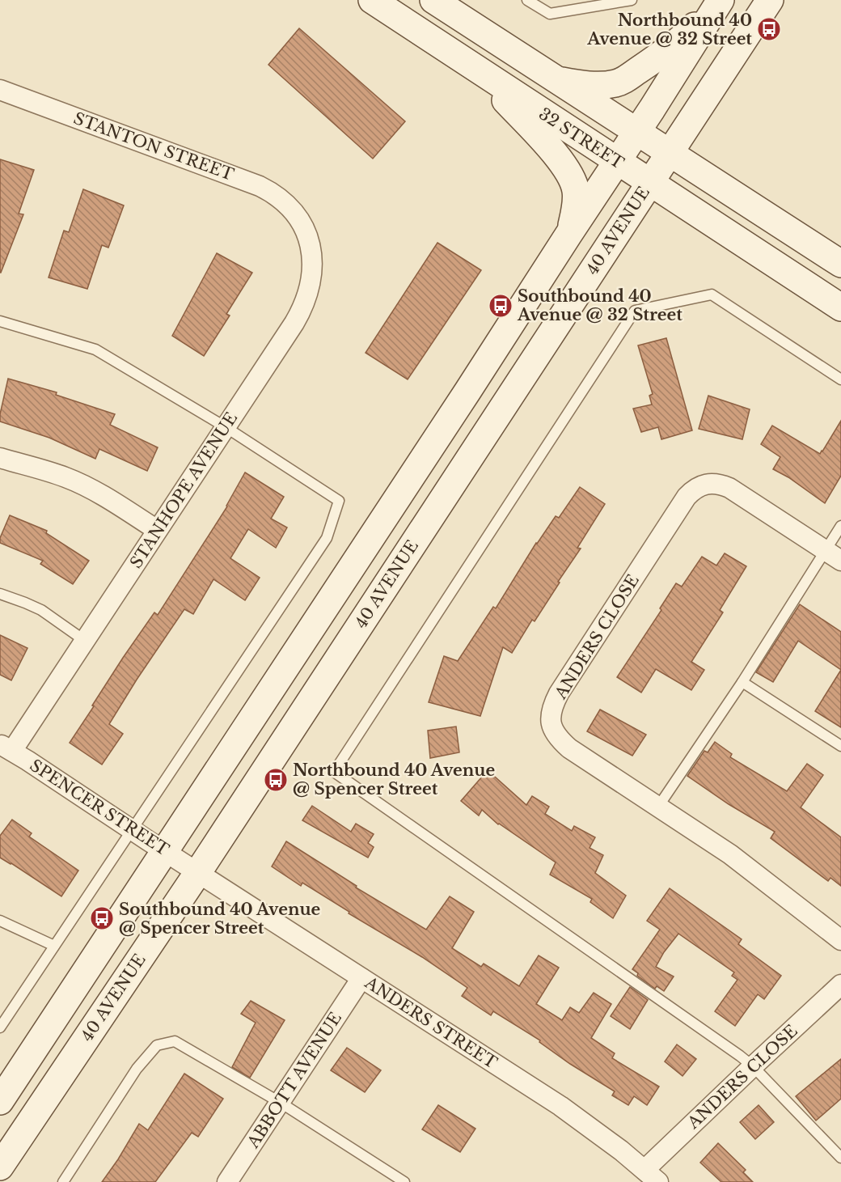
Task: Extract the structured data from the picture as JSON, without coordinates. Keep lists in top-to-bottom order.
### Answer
{
  "streets": {
    "main road": ["32 STREET", "40 AVENUE"],
    "street": [
      "STANTON STREET",
      "STANHOPE AVENUE",
      "ANDERS CLOSE",
      "SPENCER STREET",
      "ANDERS STREET",
      "ABBOTT AVENUE"
    ]
  },
  "crossings": [
    ["32 STREET", "40 AVENUE"],
    ["STANTON STREET", "STANHOPE AVENUE"],
    ["40 AVENUE", "SPENCER STREET"],
    ["40 AVENUE", "ANDERS STREET"],
    ["STANHOPE AVENUE", "SPENCER STREET"],
    ["ANDERS CLOSE", "ANDERS STREET"],
    ["SPENCER STREET", "ANDERS STREET"],
    ["ANDERS STREET", "ABBOTT AVENUE"]
  ],
  "places": {
    "bus stop": [
      "Northbound 40 Avenue @ 32 Street",
      "Southbound 40 Avenue @ 32 Street",
      "Northbound 40 Avenue @ Spencer Street",
      "Southbound 40 Avenue @ Spencer Street"
    ]
  }
}
